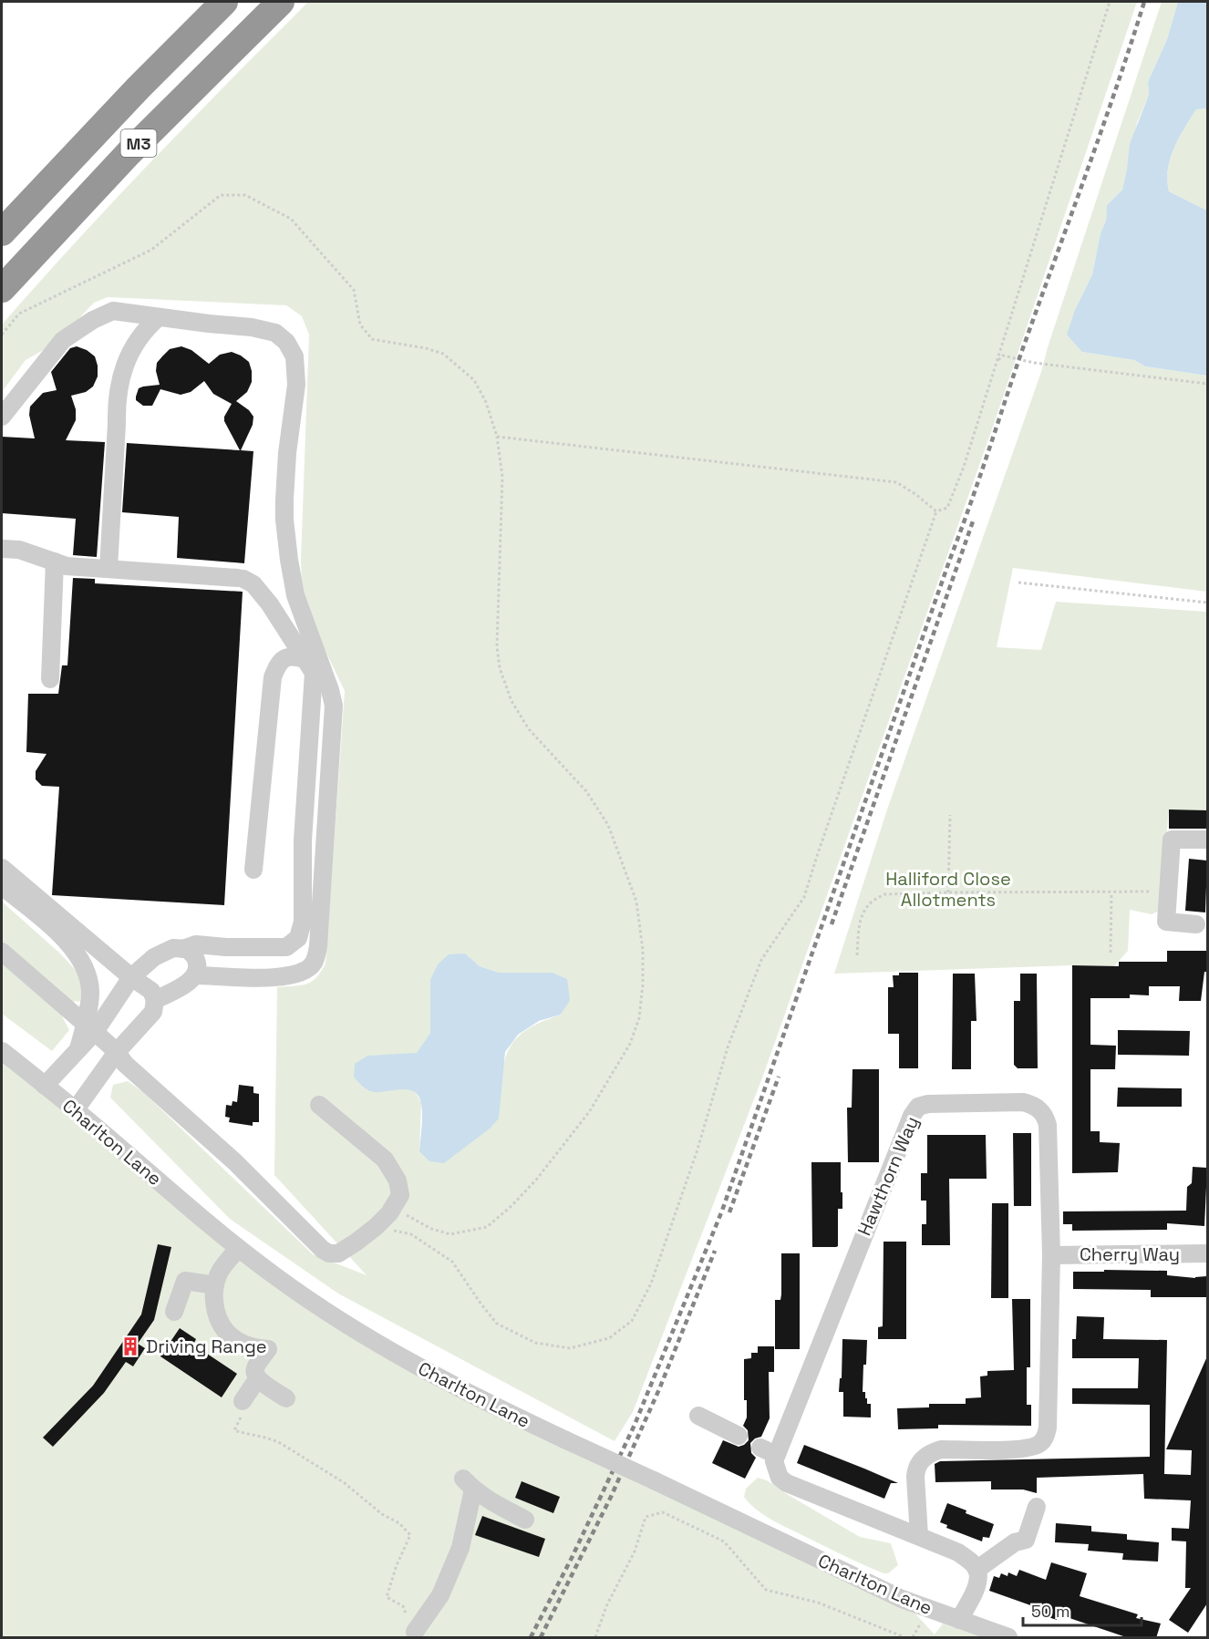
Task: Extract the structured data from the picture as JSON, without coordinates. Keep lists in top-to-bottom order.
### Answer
{
  "streets": {
    "highway": ["M3"],
    "street": ["Charlton Lane", "Hawthorn Way", "Cherry Way"]
  },
  "crossings": [
    ["Hawthorn Way", "Cherry Way"]
  ],
  "parks": ["Halliford Close Allotments"],
  "places": {
    "building": ["Driving Range"]
  },
  "scale_bar": "50 m"
}
